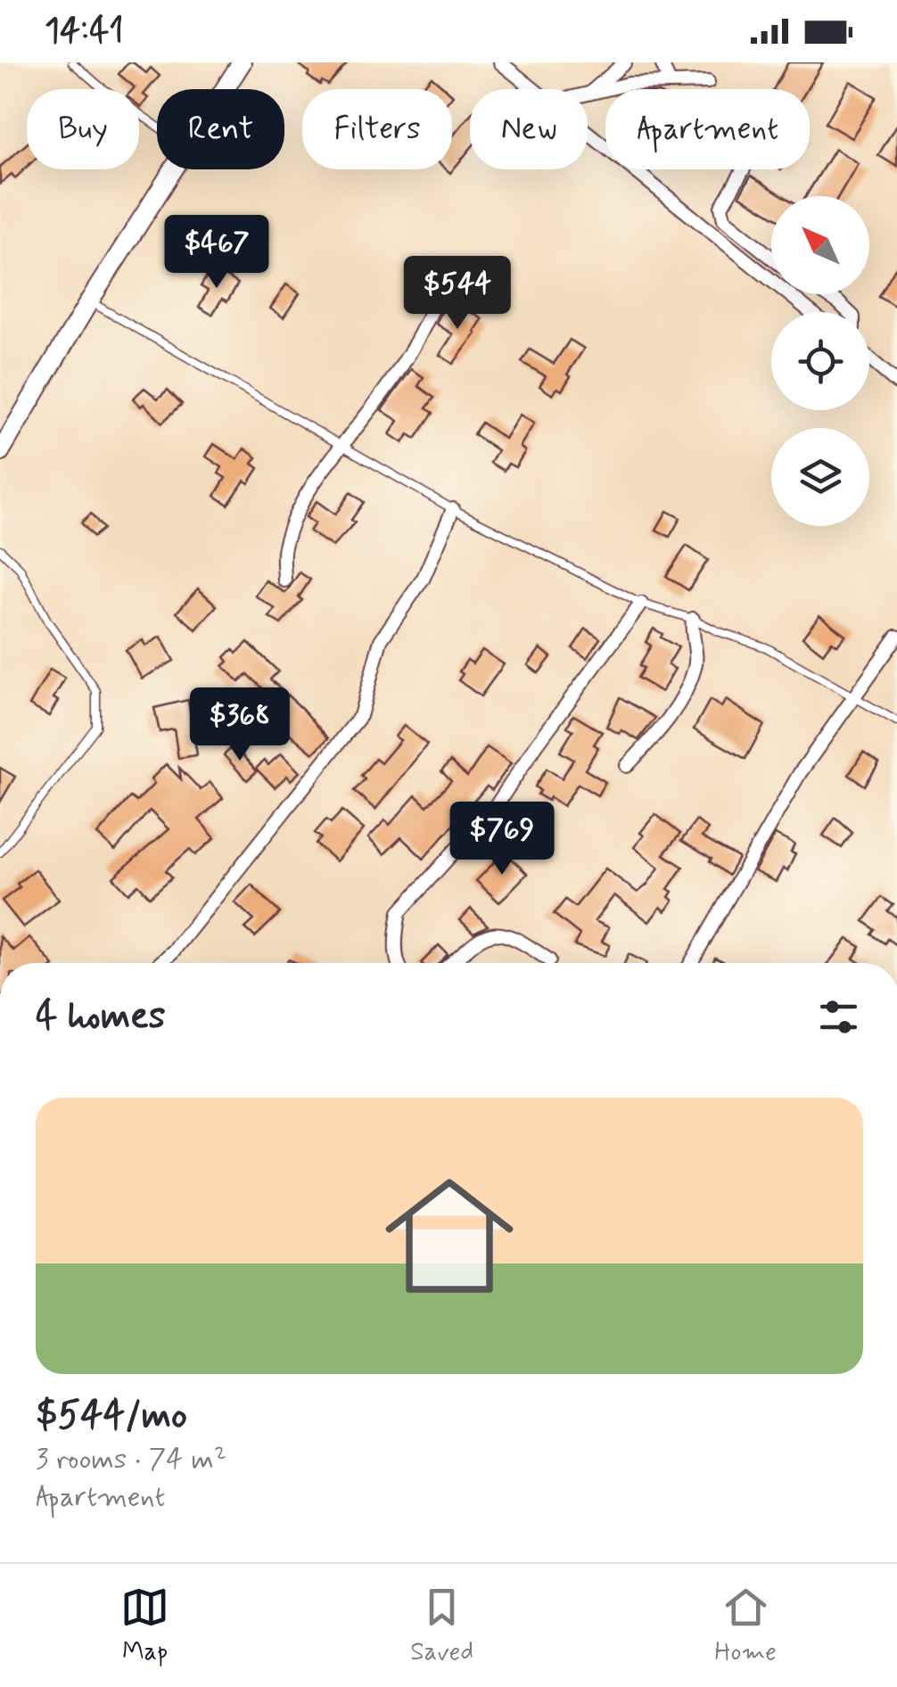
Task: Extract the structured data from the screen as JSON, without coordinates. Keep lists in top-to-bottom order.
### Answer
{
  "north": "top left",
  "page": {
    "status": "14:41",
    "chip": [
      "Buy",
      "Rent",
      "Filters",
      "New",
      "Apartment"
    ],
    "price": [
      "$467",
      "$544",
      "$368",
      "$769"
    ],
    "heading": "4 homes",
    "list": [
      {
        "name": "$544/mo",
        "note": "3 rooms · 74 m² · Apartment"
      }
    ],
    "tabs": ["Map", "Saved", "Home"]
  }
}
